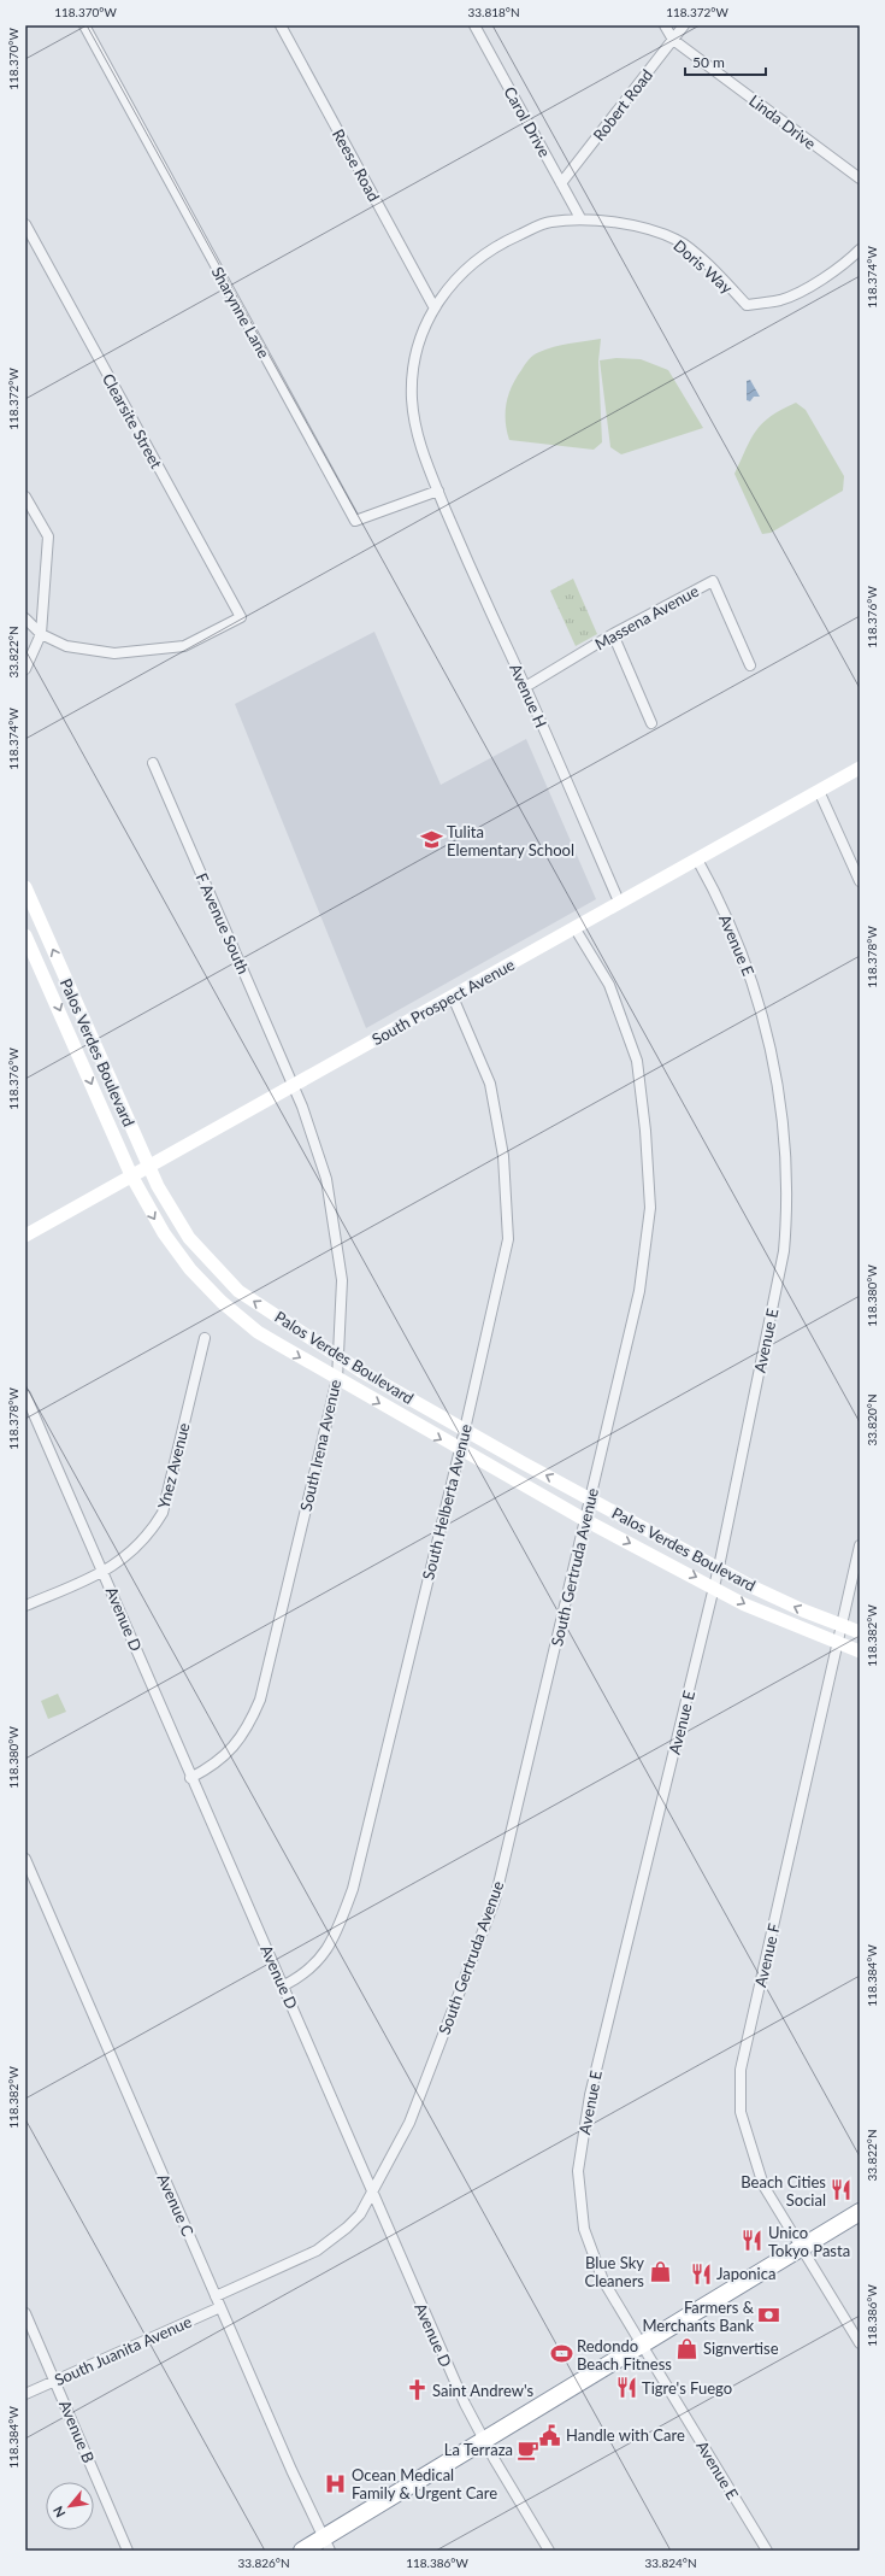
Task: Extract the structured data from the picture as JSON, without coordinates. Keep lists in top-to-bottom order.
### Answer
{
  "streets": {
    "main road": ["South Prospect Avenue", "Palos Verdes Boulevard"],
    "street": [
      "Robert Road",
      "Carol Drive",
      "Linda Drive",
      "Reese Road",
      "Doris Way",
      "Sharynne Lane",
      "Clearsite Street",
      "Massena Avenue",
      "Avenue H",
      "F Avenue South",
      "Avenue E",
      "South Irena Avenue",
      "Ynez Avenue",
      "South Helberta Avenue",
      "South Gertruda Avenue",
      "Avenue D",
      "Avenue F",
      "Avenue C",
      "South Juanita Avenue",
      "Avenue B"
    ]
  },
  "crossings": [
    ["Robert Road", "Carol Drive"],
    ["Robert Road", "Linda Drive"],
    ["Carol Drive", "Doris Way"],
    ["Reese Road", "Doris Way"],
    ["Doris Way", "Sharynne Lane"],
    ["Doris Way", "Avenue H"],
    ["Sharynne Lane", "Avenue H"],
    ["Massena Avenue", "Avenue H"],
    ["Avenue H", "South Prospect Avenue"],
    ["F Avenue South", "South Prospect Avenue"],
    ["F Avenue South", "South Irena Avenue"],
    ["Avenue E", "South Prospect Avenue"],
    ["Avenue E", "Palos Verdes Boulevard"],
    ["South Prospect Avenue", "Palos Verdes Boulevard"],
    ["South Prospect Avenue", "South Irena Avenue"],
    ["South Prospect Avenue", "South Helberta Avenue"],
    ["South Prospect Avenue", "South Gertruda Avenue"],
    ["Palos Verdes Boulevard", "South Irena Avenue"],
    ["Palos Verdes Boulevard", "South Helberta Avenue"],
    ["Palos Verdes Boulevard", "South Gertruda Avenue"],
    ["Palos Verdes Boulevard", "Avenue F"],
    ["South Irena Avenue", "Avenue D"],
    ["Ynez Avenue", "Avenue D"],
    ["South Helberta Avenue", "Avenue D"],
    ["South Gertruda Avenue", "Avenue D"],
    ["Avenue C", "South Juanita Avenue"],
    ["South Juanita Avenue", "Avenue B"]
  ],
  "places": {
    "school or university": ["Tulita Elementary School"],
    "restaurant": [
      "Beach Cities Social",
      "Unico Tokyo Pasta",
      "Japonica",
      "Tigre's Fuego"
    ],
    "shop": ["Blue Sky Cleaners", "Signvertise"],
    "bank": ["Farmers & Merchants Bank"],
    "sports": ["Redondo Beach Fitness"],
    "church": ["Saint Andrew's"],
    "public building": ["Handle with Care"],
    "cafe": ["La Terraza"],
    "hospital": ["Ocean Medical Family & Urgent Care"]
  },
  "scale_bar": "50 m",
  "north": "bottom left",
  "coordinates": [
    "118.370°W",
    "33.818°N",
    "118.372°W",
    "118.374°W",
    "118.376°W",
    "33.822°N",
    "118.378°W",
    "118.380°W",
    "33.820°N",
    "118.382°W",
    "118.384°W",
    "118.386°W",
    "33.826°N",
    "33.824°N"
  ]
}
